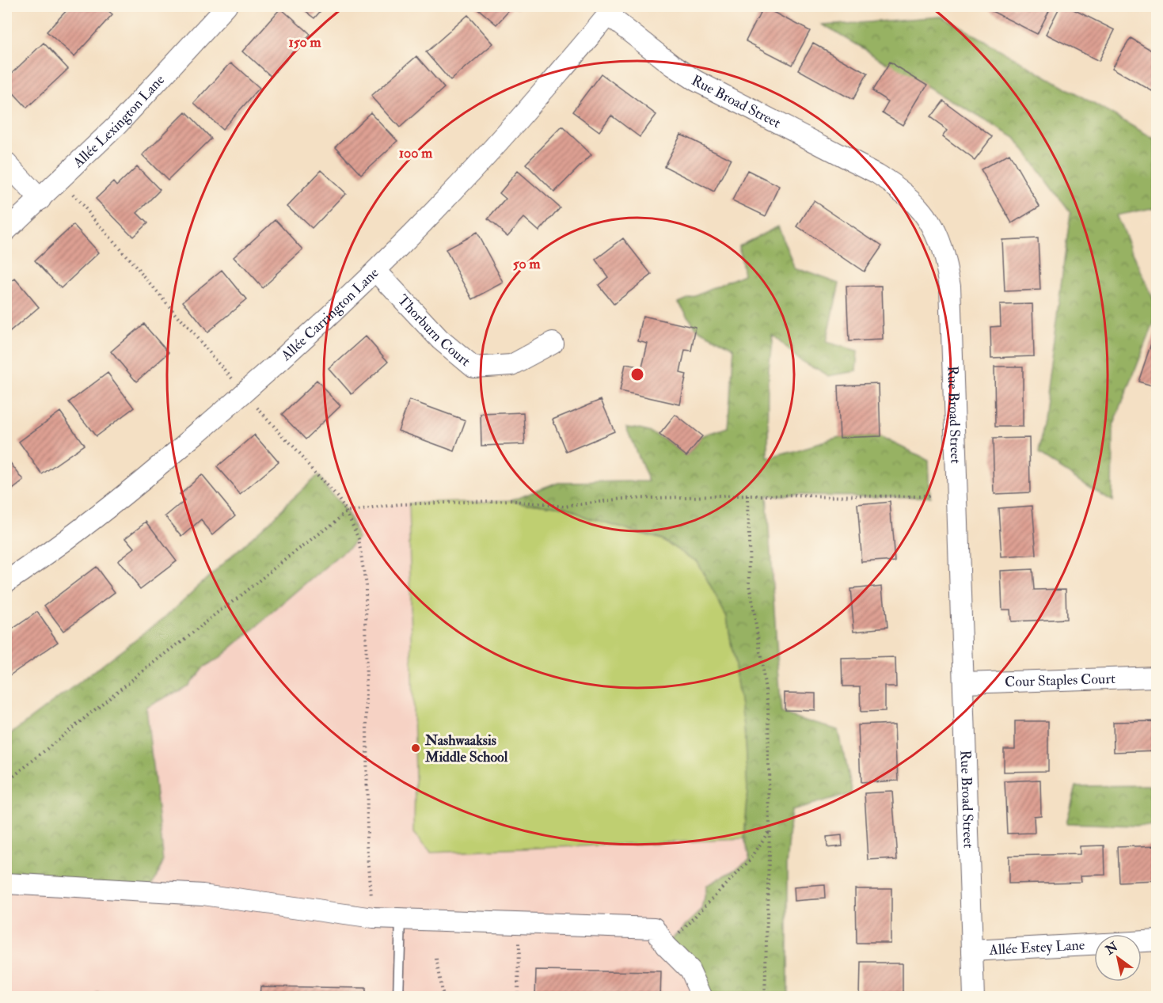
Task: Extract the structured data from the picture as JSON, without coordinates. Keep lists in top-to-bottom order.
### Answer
{
  "streets": {
    "street": [
      "Rue Broad Street",
      "Allée Lexington Lane",
      "Allée Carrington Lane",
      "Thorburn Court",
      "Cour Staples Court",
      "Allée Estey Lane"
    ]
  },
  "crossings": [
    ["Rue Broad Street", "Allée Carrington Lane"],
    ["Rue Broad Street", "Cour Staples Court"],
    ["Rue Broad Street", "Allée Estey Lane"],
    ["Allée Carrington Lane", "Thorburn Court"]
  ],
  "places": ["Nashwaaksis Middle School"],
  "north": "top left",
  "rings": ["150 m", "100 m", "50 m"]
}
